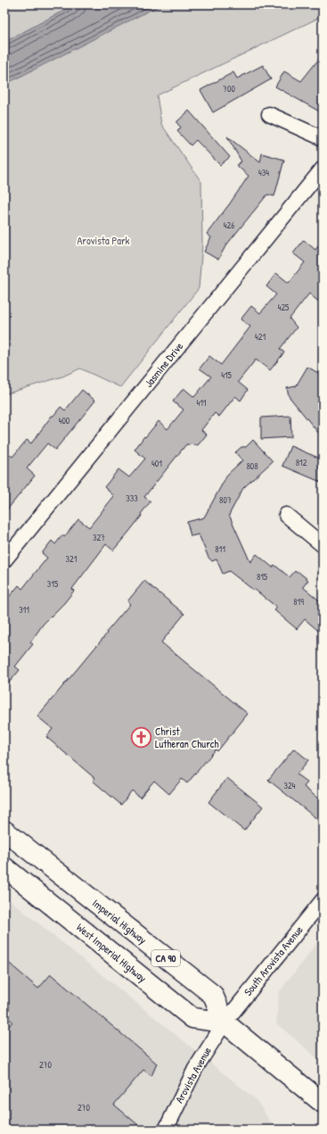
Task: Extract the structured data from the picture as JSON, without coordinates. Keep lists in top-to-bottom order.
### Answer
{
  "streets": {
    "main road": ["Imperial Highway", "West Imperial Highway", "CA 90"],
    "street": ["Jasmine Drive", "South Arovista Avenue", "Arovista Avenue"]
  },
  "crossings": [
    ["Imperial Highway", "West Imperial Highway"],
    ["Imperial Highway", "South Arovista Avenue"],
    ["Imperial Highway", "Arovista Avenue"],
    ["West Imperial Highway", "South Arovista Avenue"],
    ["West Imperial Highway", "Arovista Avenue"],
    ["South Arovista Avenue", "Arovista Avenue"]
  ],
  "parks": ["Arovista Park"],
  "places": {
    "church": ["Christ Lutheran Church"]
  },
  "house_numbers": [
    "700",
    "434",
    "426",
    "425",
    "421",
    "415",
    "411",
    "400",
    "812",
    "401",
    "808",
    "333",
    "807",
    "327",
    "811",
    "321",
    "815",
    "315",
    "819",
    "311",
    "324",
    "270",
    "270"
  ]
}
